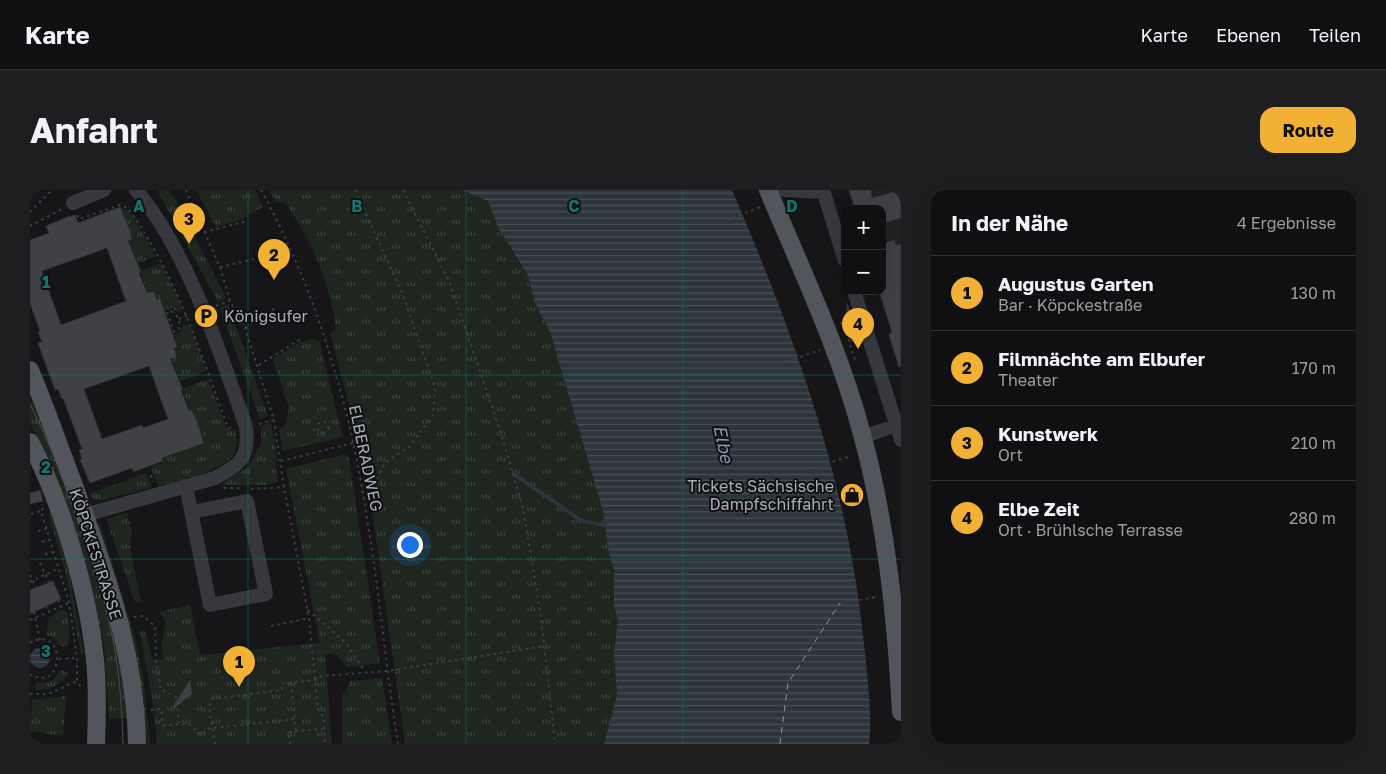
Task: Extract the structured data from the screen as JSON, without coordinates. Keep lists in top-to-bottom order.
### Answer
{
  "streets": {
    "main road": ["KÖPCKESTRASSE"],
    "path": ["ELBERADWEG"]
  },
  "water": ["Elbe"],
  "places": {
    "parking": ["Königsufer"],
    "shop": ["Tickets Sächsische Dampfschiffahrt"]
  },
  "page": {
    "header": "Karte",
    "nav": ["Karte", "Ebenen", "Teilen"],
    "buttons": "Route",
    "title": "Anfahrt",
    "heading": ["In der Nähe", "4 Ergebnisse"],
    "pins": [
      "3",
      "2",
      "4",
      "1"
    ],
    "map_buttons": ["+", "−"],
    "list": [
      {
        "mark": "1",
        "name": "Augustus Garten",
        "note": "Bar · Köpckestraße",
        "value": "130 m"
      },
      {
        "mark": "2",
        "name": "Filmnächte am Elbufer",
        "note": "Theater",
        "value": "170 m"
      },
      {
        "mark": "3",
        "name": "Kunstwerk",
        "note": "Ort",
        "value": "210 m"
      },
      {
        "mark": "4",
        "name": "Elbe Zeit",
        "note": "Ort · Brühlsche Terrasse",
        "value": "280 m"
      }
    ]
  },
  "grid": {
    "columns": [
      "A",
      "B",
      "C",
      "D"
    ],
    "rows": ["1", "2", "3"]
  }
}
